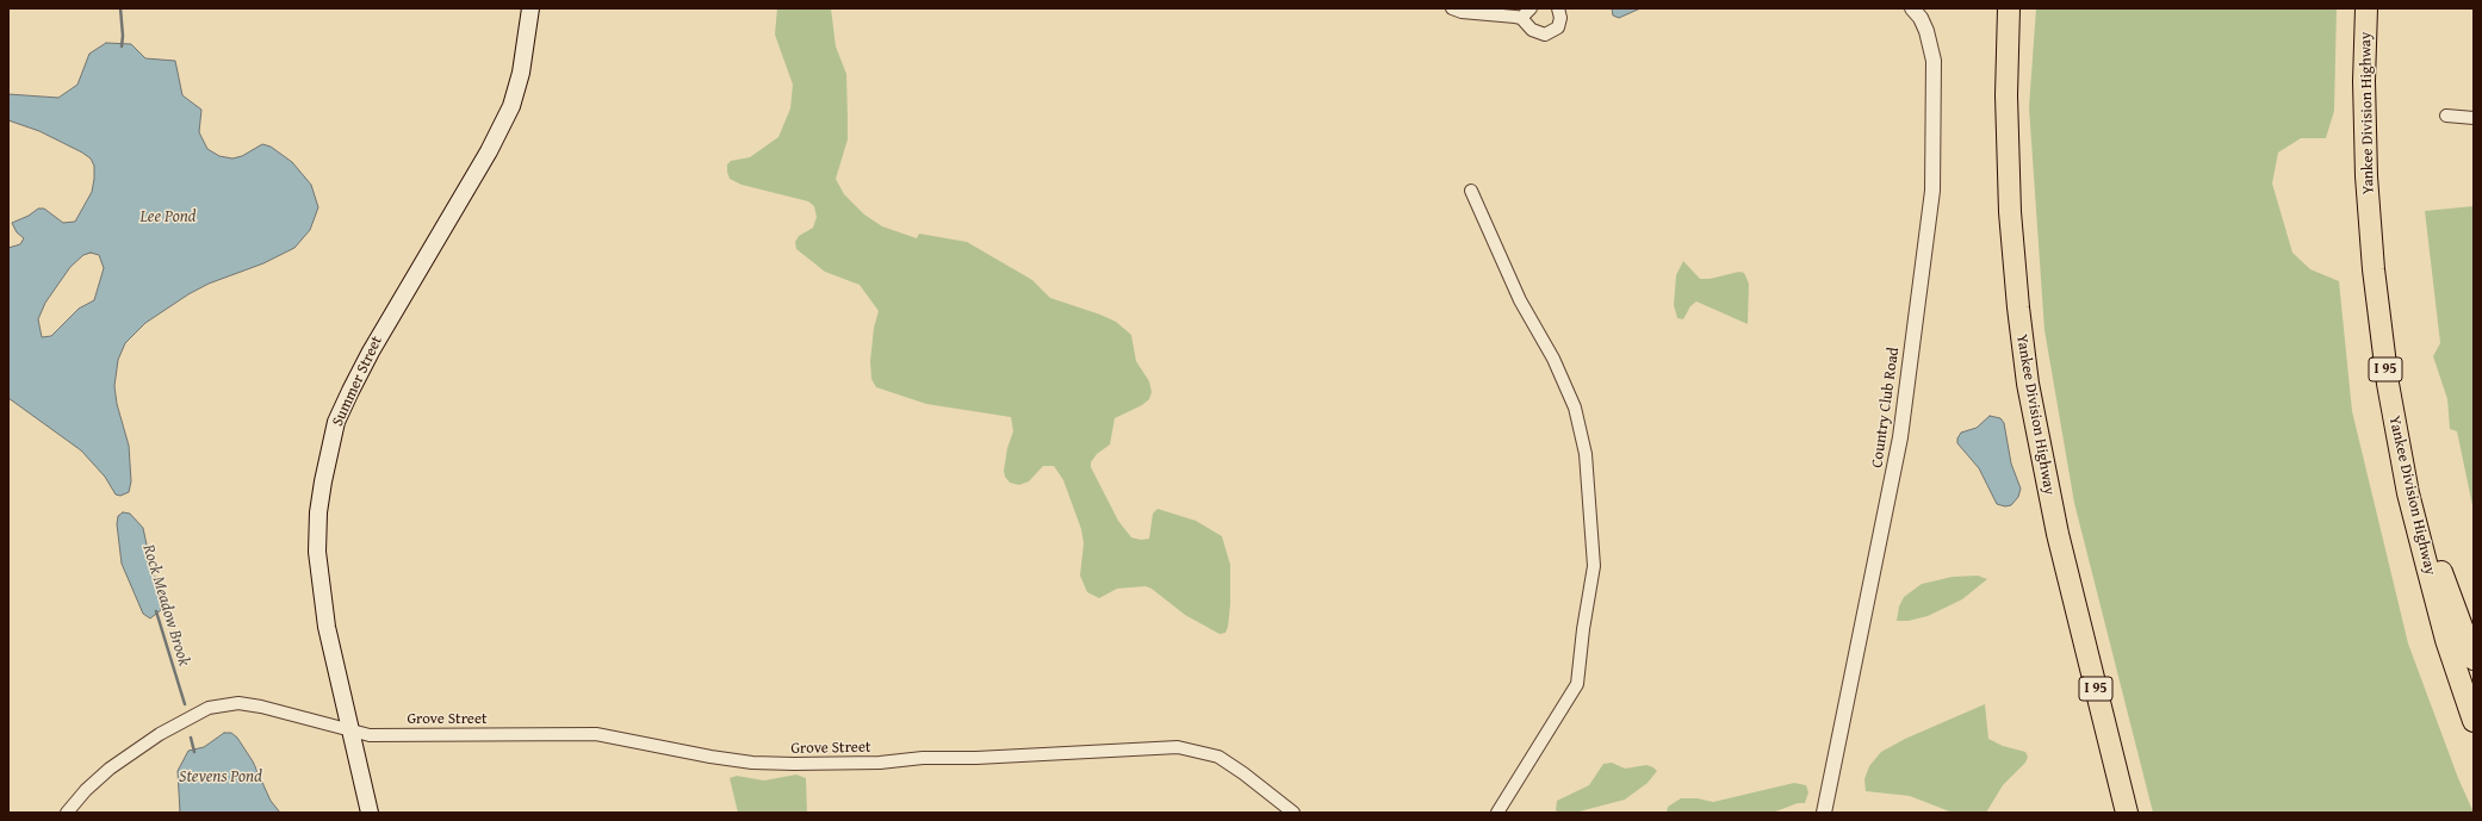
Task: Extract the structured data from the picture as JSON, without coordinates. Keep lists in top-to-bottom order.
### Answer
{
  "streets": {
    "highway": ["Yankee Division Highway", "I 95"],
    "main road": ["Summer Street"],
    "street": ["Country Club Road", "Grove Street"]
  },
  "crossings": [
    ["Summer Street", "Grove Street"]
  ],
  "water": ["Lee Pond", "Rock Meadow Brook", "Stevens Pond"]
}
